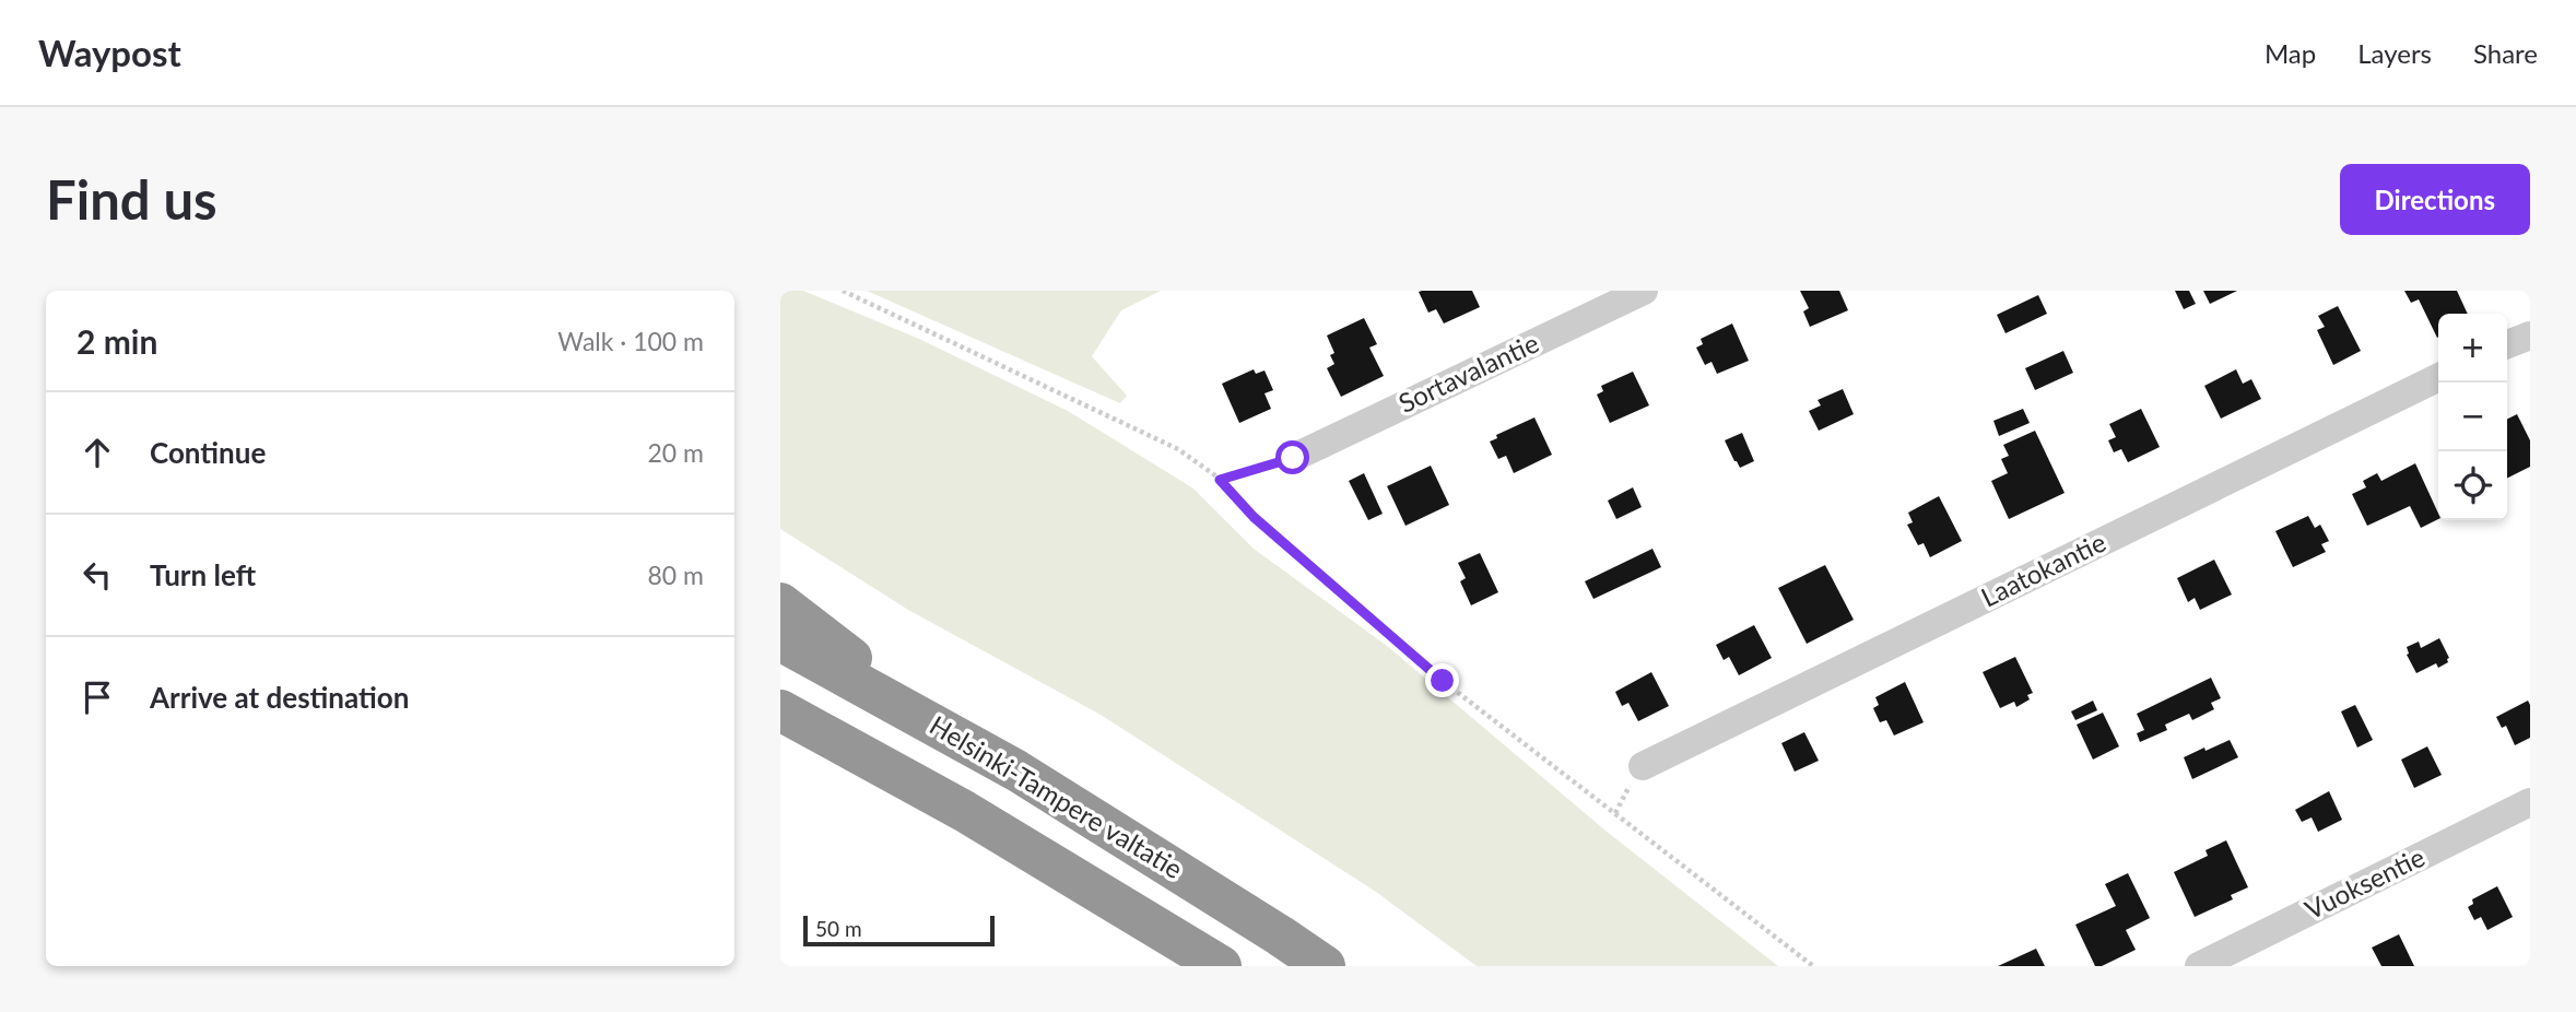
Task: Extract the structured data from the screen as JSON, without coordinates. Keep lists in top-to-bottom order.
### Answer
{
  "streets": {
    "highway": ["Helsinki-Tampere valtatie"],
    "street": ["Sortavalantie", "Laatokantie", "Vuoksentie"]
  },
  "scale_bar": "50 m",
  "page": {
    "header": "Waypost",
    "nav": ["Map", "Layers", "Share"],
    "buttons": "Directions",
    "title": "Find us",
    "heading": ["2 min", "Walk · 100 m"],
    "map_buttons": ["+", "−"],
    "list": [
      ["Continue", "20 m"],
      ["Turn left", "80 m"],
      "Arrive at destination"
    ],
    "scale": "50 m"
  }
}
